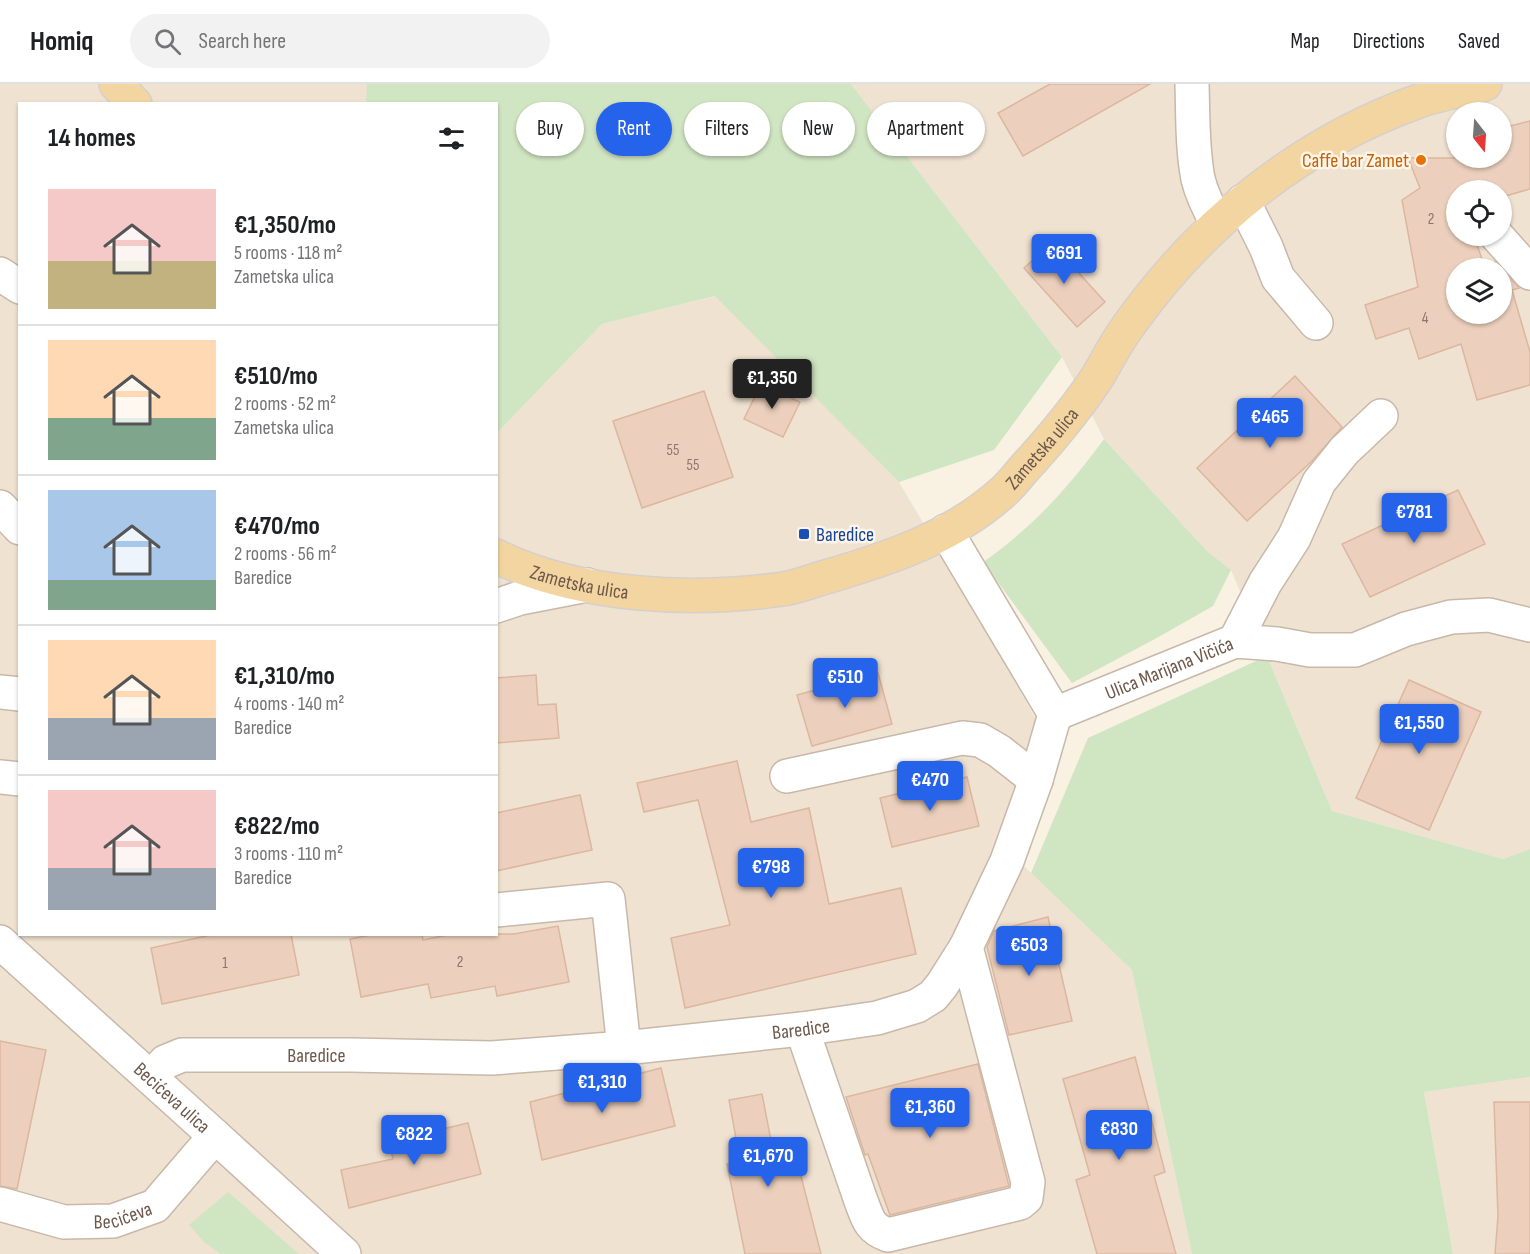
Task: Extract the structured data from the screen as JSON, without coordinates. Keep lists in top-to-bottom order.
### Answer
{
  "streets": {
    "main road": ["Zametska ulica"],
    "street": [
      "Ulica Marijana Vičića",
      "Baredice",
      "Becićeva ulica",
      "Becićeva"
    ]
  },
  "crossings": [
    ["Ulica Marijana Vičića", "Baredice"],
    ["Baredice", "Becićeva ulica"],
    ["Becićeva ulica", "Becićeva"]
  ],
  "places": {
    "other": ["Caffe bar Zamet"],
    "transit": ["Baredice"]
  },
  "house_numbers": [
    "2",
    "4",
    "55",
    "55",
    "2",
    "1"
  ],
  "north": "bottom",
  "page": {
    "header": "Homiq",
    "search": "Search here",
    "nav": ["Map", "Directions", "Saved"],
    "chip": [
      "Buy",
      "Rent",
      "Filters",
      "New",
      "Apartment"
    ],
    "heading": "14 homes",
    "list": [
      {
        "name": "€1,350/mo",
        "note": "5 rooms · 118 m² · Zametska ulica"
      },
      {
        "name": "€510/mo",
        "note": "2 rooms · 52 m² · Zametska ulica"
      },
      {
        "name": "€470/mo",
        "note": "2 rooms · 56 m² · Baredice"
      },
      {
        "name": "€1,310/mo",
        "note": "4 rooms · 140 m² · Baredice"
      },
      {
        "name": "€822/mo",
        "note": "3 rooms · 110 m² · Baredice"
      }
    ],
    "price": [
      "€691",
      "€1,350",
      "€465",
      "€781",
      "€510",
      "€1,550",
      "€470",
      "€798",
      "€503",
      "€1,310",
      "€1,360",
      "€830",
      "€822",
      "€1,670"
    ]
  }
}
